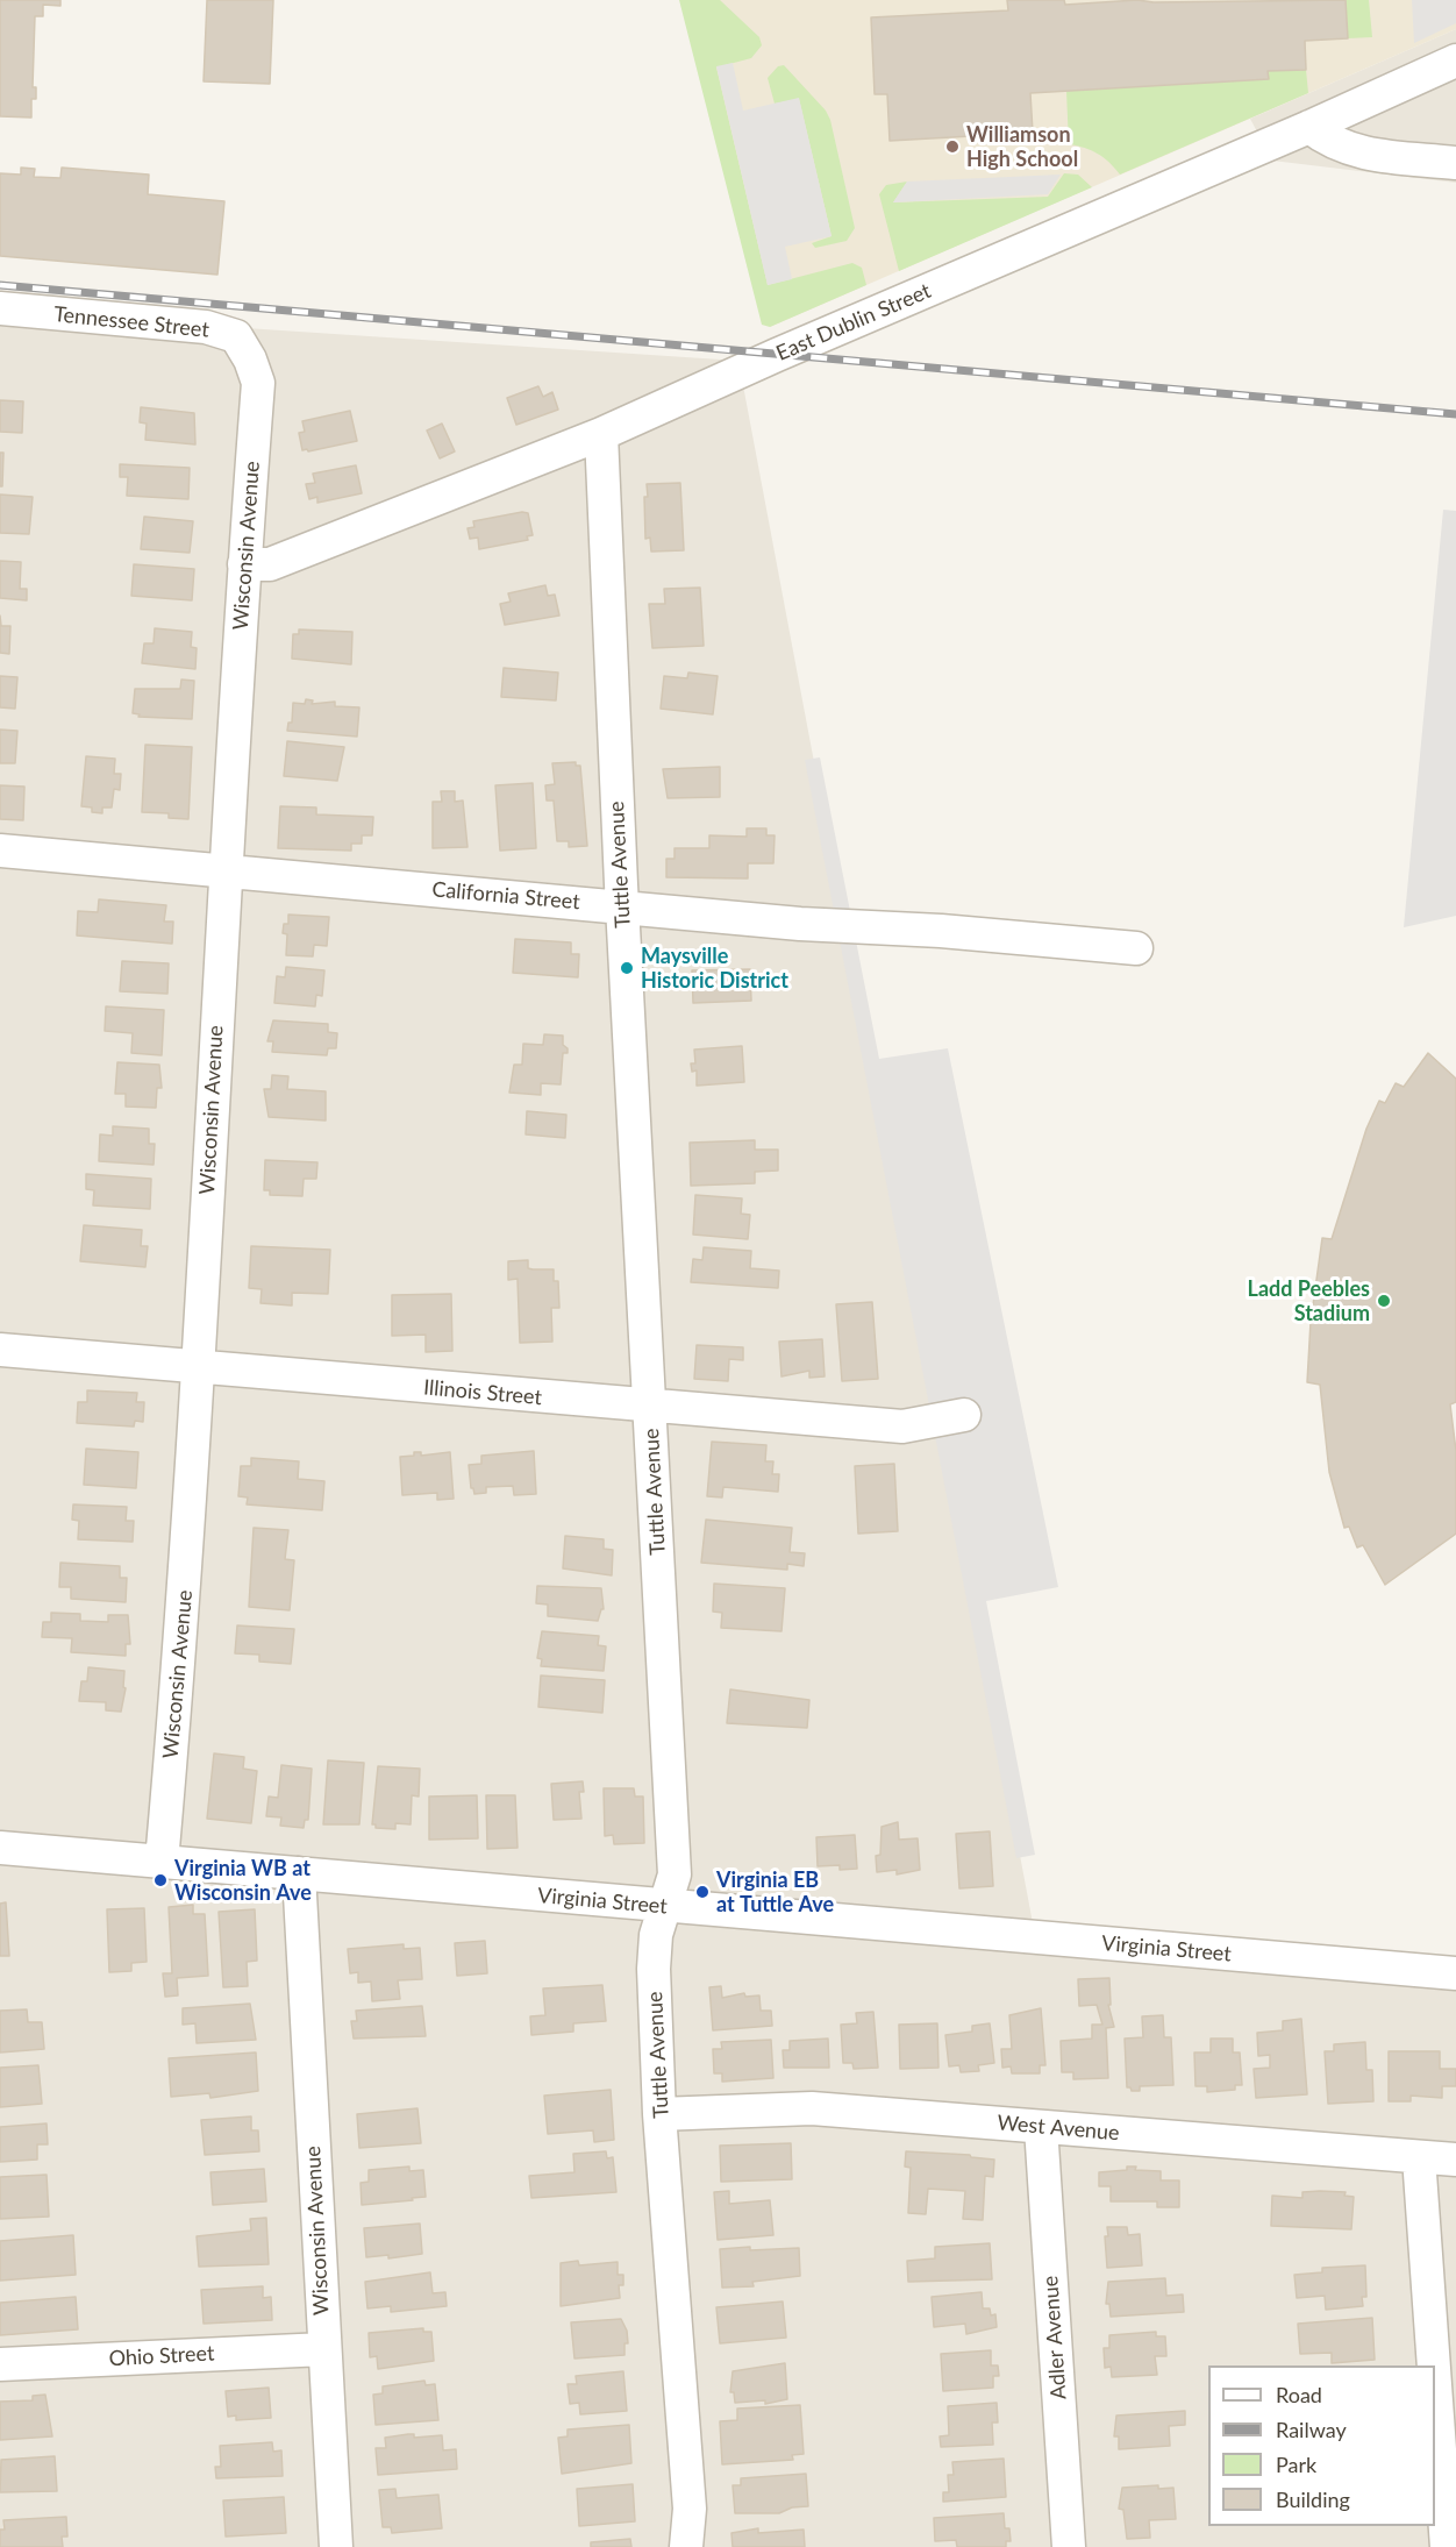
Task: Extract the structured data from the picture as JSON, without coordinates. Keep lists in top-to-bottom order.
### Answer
{
  "streets": {
    "street": [
      "Tennessee Street",
      "East Dublin Street",
      "Wisconsin Avenue",
      "Tuttle Avenue",
      "California Street",
      "Illinois Street",
      "Virginia Street",
      "West Avenue",
      "Adler Avenue",
      "Ohio Street"
    ]
  },
  "crossings": [
    ["Tennessee Street", "Wisconsin Avenue"],
    ["East Dublin Street", "Wisconsin Avenue"],
    ["East Dublin Street", "Tuttle Avenue"],
    ["Wisconsin Avenue", "California Street"],
    ["Wisconsin Avenue", "Illinois Street"],
    ["Wisconsin Avenue", "Virginia Street"],
    ["Wisconsin Avenue", "Ohio Street"],
    ["Tuttle Avenue", "California Street"],
    ["Tuttle Avenue", "Illinois Street"],
    ["Tuttle Avenue", "Virginia Street"],
    ["Tuttle Avenue", "West Avenue"],
    ["West Avenue", "Adler Avenue"]
  ],
  "places": [
    "Williamson High School",
    "Maysville Historic District",
    "Ladd Peebles Stadium",
    "Virginia WB at Wisconsin Ave",
    "Virginia EB at Tuttle Ave"
  ],
  "legend": [
    "Road",
    "Railway",
    "Park",
    "Building"
  ]
}
